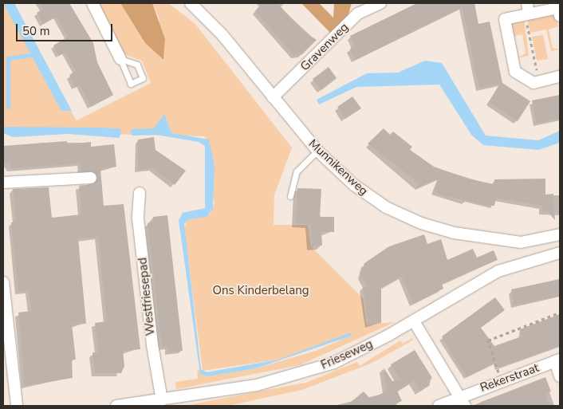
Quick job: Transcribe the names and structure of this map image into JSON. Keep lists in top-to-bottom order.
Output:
{
  "streets": {
    "street": [
      "Gravenweg",
      "Munnikenweg",
      "Westfriesepad",
      "Frieseweg",
      "Rekerstraat"
    ]
  },
  "crossings": [
    ["Gravenweg", "Munnikenweg"],
    ["Westfriesepad", "Frieseweg"]
  ],
  "parks": ["Ons Kinderbelang"],
  "scale_bar": "50 m"
}
